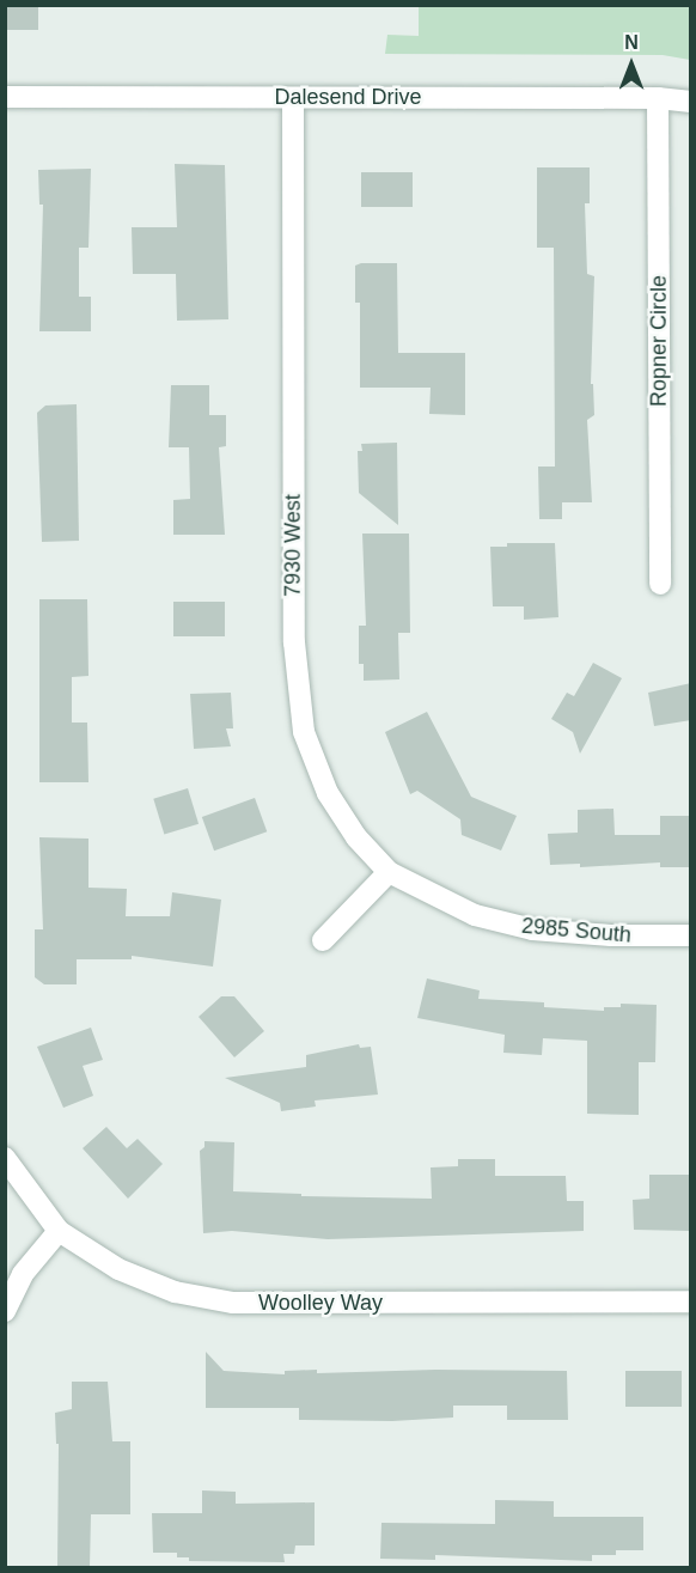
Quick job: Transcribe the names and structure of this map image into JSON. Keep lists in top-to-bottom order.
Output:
{
  "streets": {
    "street": [
      "Dalesend Drive",
      "Ropner Circle",
      "7930 West",
      "2985 South",
      "Woolley Way"
    ]
  },
  "crossings": [
    ["Dalesend Drive", "Ropner Circle"],
    ["Dalesend Drive", "7930 West"],
    ["7930 West", "2985 South"]
  ],
  "north": "top"
}
